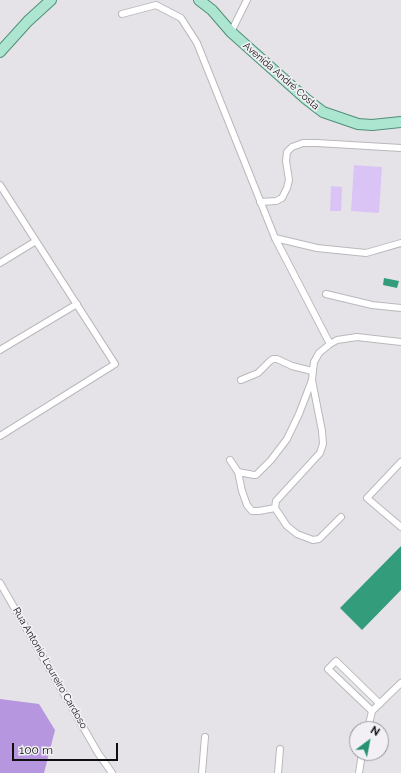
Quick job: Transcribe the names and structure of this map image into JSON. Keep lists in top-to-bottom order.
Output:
{
  "streets": {
    "main road": ["Avenida André Costa"],
    "street": ["Rua Antonio Loureiro Cardoso"]
  },
  "scale_bar": "100 m",
  "north": "top right"
}
